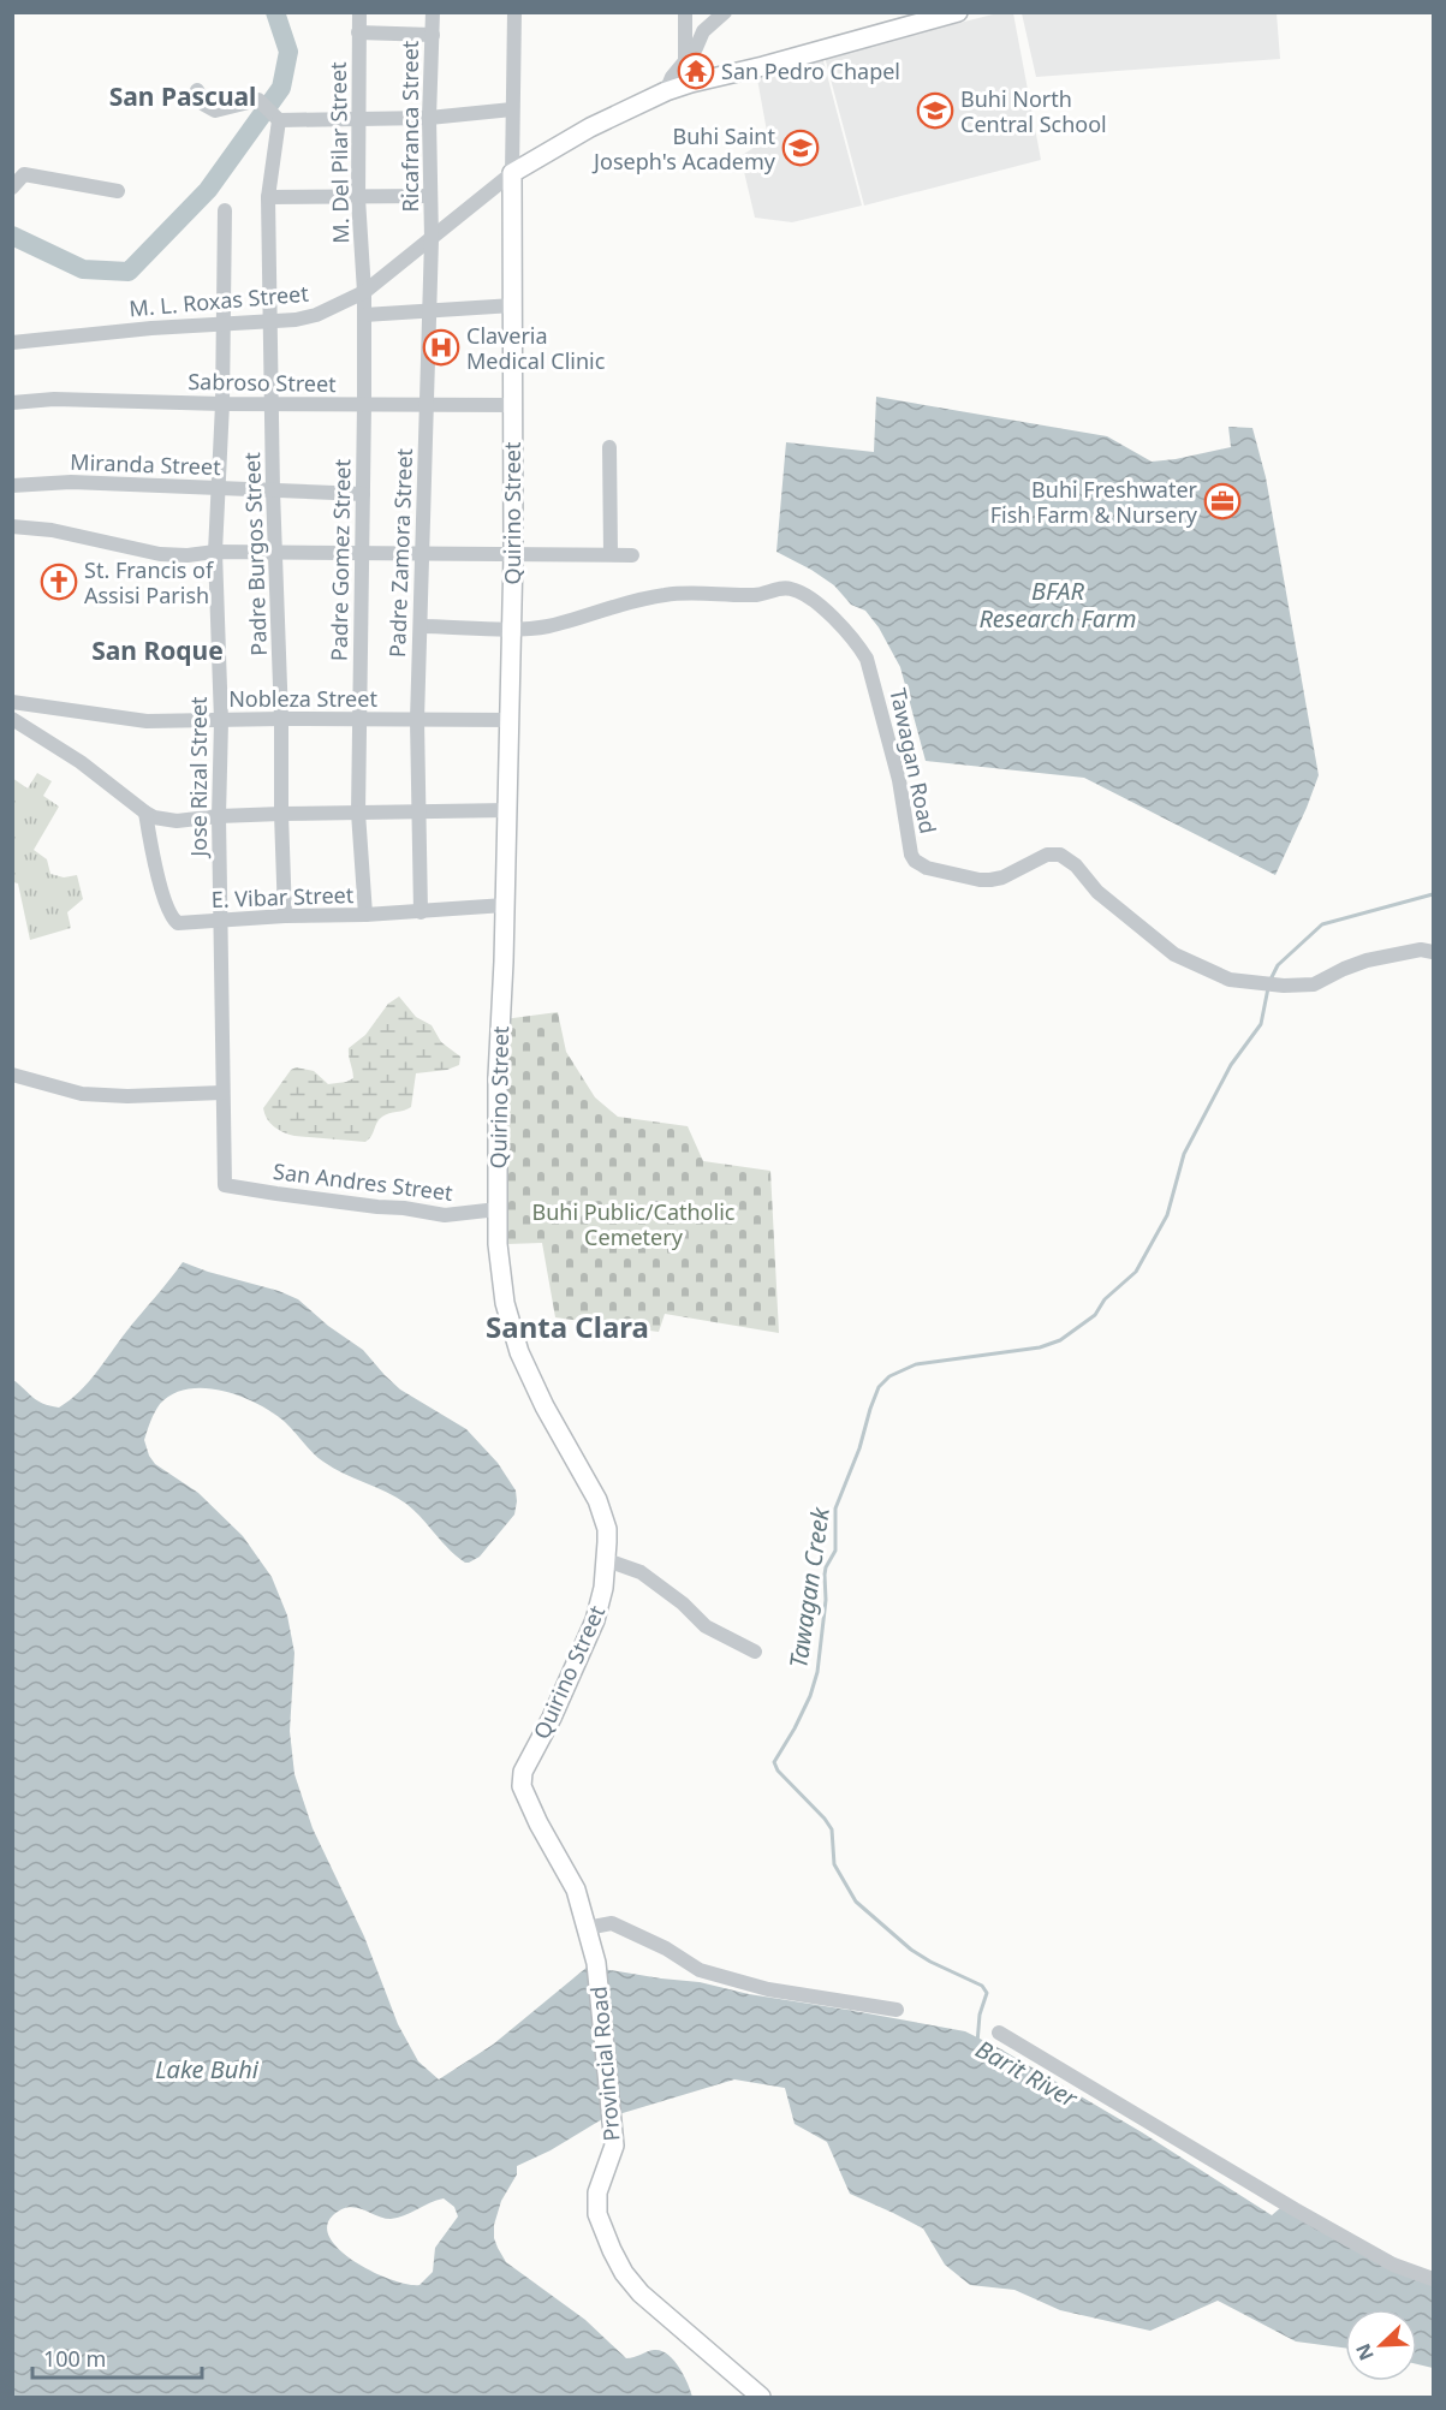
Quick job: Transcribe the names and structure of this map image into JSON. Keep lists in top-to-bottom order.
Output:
{
  "streets": {
    "main road": ["Quirino Street", "Provincial Road"],
    "street": [
      "Ricafranca Street",
      "M. Del Pilar Street",
      "M. L. Roxas Street",
      "Sabroso Street",
      "Miranda Street",
      "Padre Zamora Street",
      "Padre Burgos Street",
      "Padre Gomez Street",
      "Nobleza Street",
      "Tawagan Road",
      "Jose Rizal Street",
      "E. Vibar Street",
      "San Andres Street"
    ]
  },
  "crossings": [
    ["Ricafranca Street", "M. L. Roxas Street"],
    ["Ricafranca Street", "Padre Zamora Street"],
    ["M. Del Pilar Street", "M. L. Roxas Street"],
    ["M. Del Pilar Street", "Padre Gomez Street"],
    ["M. L. Roxas Street", "Quirino Street"],
    ["M. L. Roxas Street", "Padre Zamora Street"],
    ["M. L. Roxas Street", "Padre Burgos Street"],
    ["M. L. Roxas Street", "Padre Gomez Street"],
    ["M. L. Roxas Street", "Jose Rizal Street"],
    ["Sabroso Street", "Quirino Street"],
    ["Sabroso Street", "Padre Zamora Street"],
    ["Sabroso Street", "Padre Burgos Street"],
    ["Sabroso Street", "Padre Gomez Street"],
    ["Sabroso Street", "Jose Rizal Street"],
    ["Miranda Street", "Padre Burgos Street"],
    ["Miranda Street", "Padre Gomez Street"],
    ["Miranda Street", "Jose Rizal Street"],
    ["Quirino Street", "Nobleza Street"],
    ["Quirino Street", "Tawagan Road"],
    ["Quirino Street", "E. Vibar Street"],
    ["Quirino Street", "San Andres Street"],
    ["Quirino Street", "Provincial Road"],
    ["Padre Zamora Street", "Nobleza Street"],
    ["Padre Zamora Street", "Tawagan Road"],
    ["Padre Zamora Street", "E. Vibar Street"],
    ["Padre Burgos Street", "Nobleza Street"],
    ["Padre Burgos Street", "E. Vibar Street"],
    ["Padre Gomez Street", "Nobleza Street"],
    ["Padre Gomez Street", "E. Vibar Street"],
    ["Nobleza Street", "Jose Rizal Street"],
    ["Jose Rizal Street", "E. Vibar Street"],
    ["Jose Rizal Street", "San Andres Street"]
  ],
  "districts": ["San Pascual", "San Roque", "Santa Clara"],
  "water": [
    "BFAR Research Farm",
    "Tawagan Creek",
    "Lake Buhi",
    "Barit River"
  ],
  "parks": ["Buhi Public/Catholic Cemetery"],
  "places": {
    "temple": ["San Pedro Chapel"],
    "school or university": ["Buhi North Central School", "Buhi Saint Joseph's Academy"],
    "hospital": ["Claveria Medical Clinic"],
    "office": ["Buhi Freshwater Fish Farm & Nursery"],
    "church": ["St. Francis of Assisi Parish"]
  },
  "scale_bar": "100 m",
  "north": "bottom left"
}
